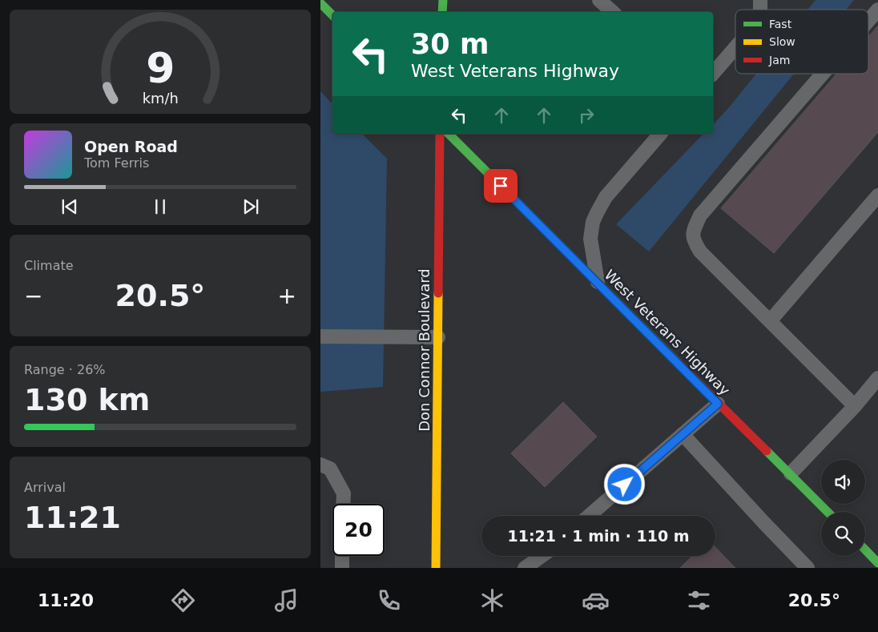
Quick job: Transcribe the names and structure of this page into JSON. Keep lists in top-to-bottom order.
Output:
{
  "streets": {
    "main road": ["West Veterans Highway", "Don Connor Boulevard"]
  },
  "legend": ["Fast", "Slow", "Jam"],
  "page": {
    "turn": ["30 m", "West Veterans Highway"],
    "song": ["Open Road", "Tom Ferris"],
    "tile": [
      "Climate",
      ["Range · 26%", "130 km"],
      ["Arrival", "11:21"]
    ],
    "heat": ["−", "20.5°", "+"],
    "limit": "20",
    "trip": "11:21 · 1 min · 110 m",
    "tabs": ["11:20", "20.5°"],
    "gauge": ["9", "km/h"]
  }
}
